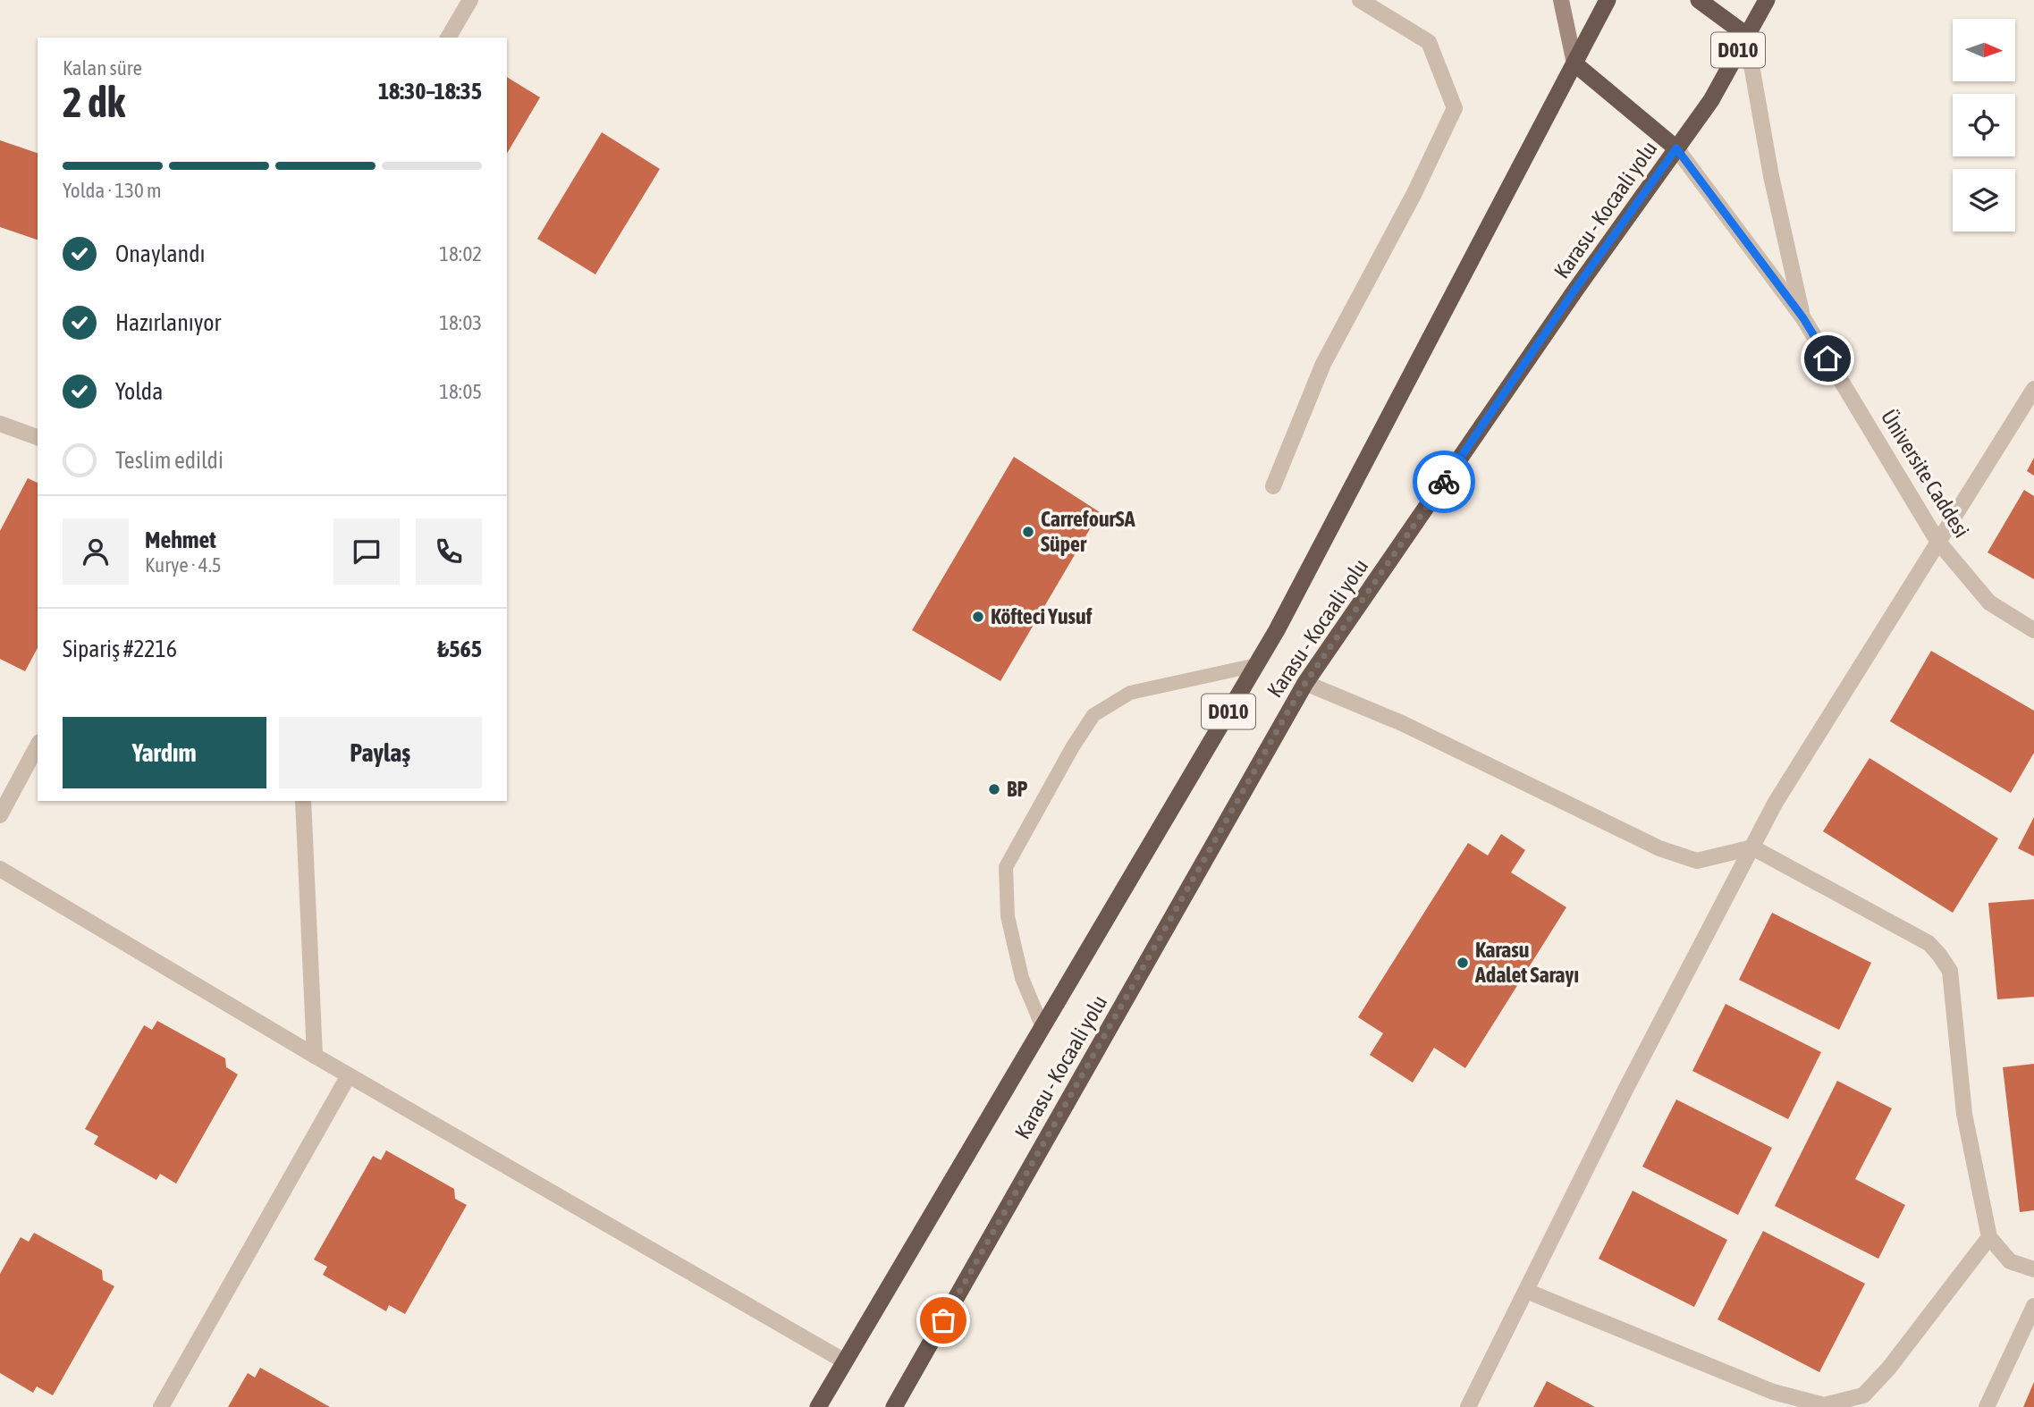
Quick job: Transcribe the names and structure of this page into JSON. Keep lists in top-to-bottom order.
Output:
{
  "streets": {
    "highway": ["D010", "Karasu - Kocaali yolu"],
    "street": ["Üniversite Caddesi"]
  },
  "places": [
    "CarrefourSA Süper",
    "Köfteci Yusuf",
    "BP",
    "Karasu Adalet Sarayı"
  ],
  "north": "right",
  "page": {
    "heading": ["2 dk", "Kalan süre", "18:30–18:35"],
    "panel": [
      "Mehmet",
      "Kurye · 4.5",
      "Sipariş #2216",
      "₺565"
    ],
    "bar": "Yolda · 130 m",
    "list": [
      ["Onaylandı", "18:02"],
      ["Hazırlanıyor", "18:03"],
      ["Yolda", "18:05"],
      "Teslim edildi"
    ],
    "buttons": ["Yardım", "Paylaş"]
  }
}
